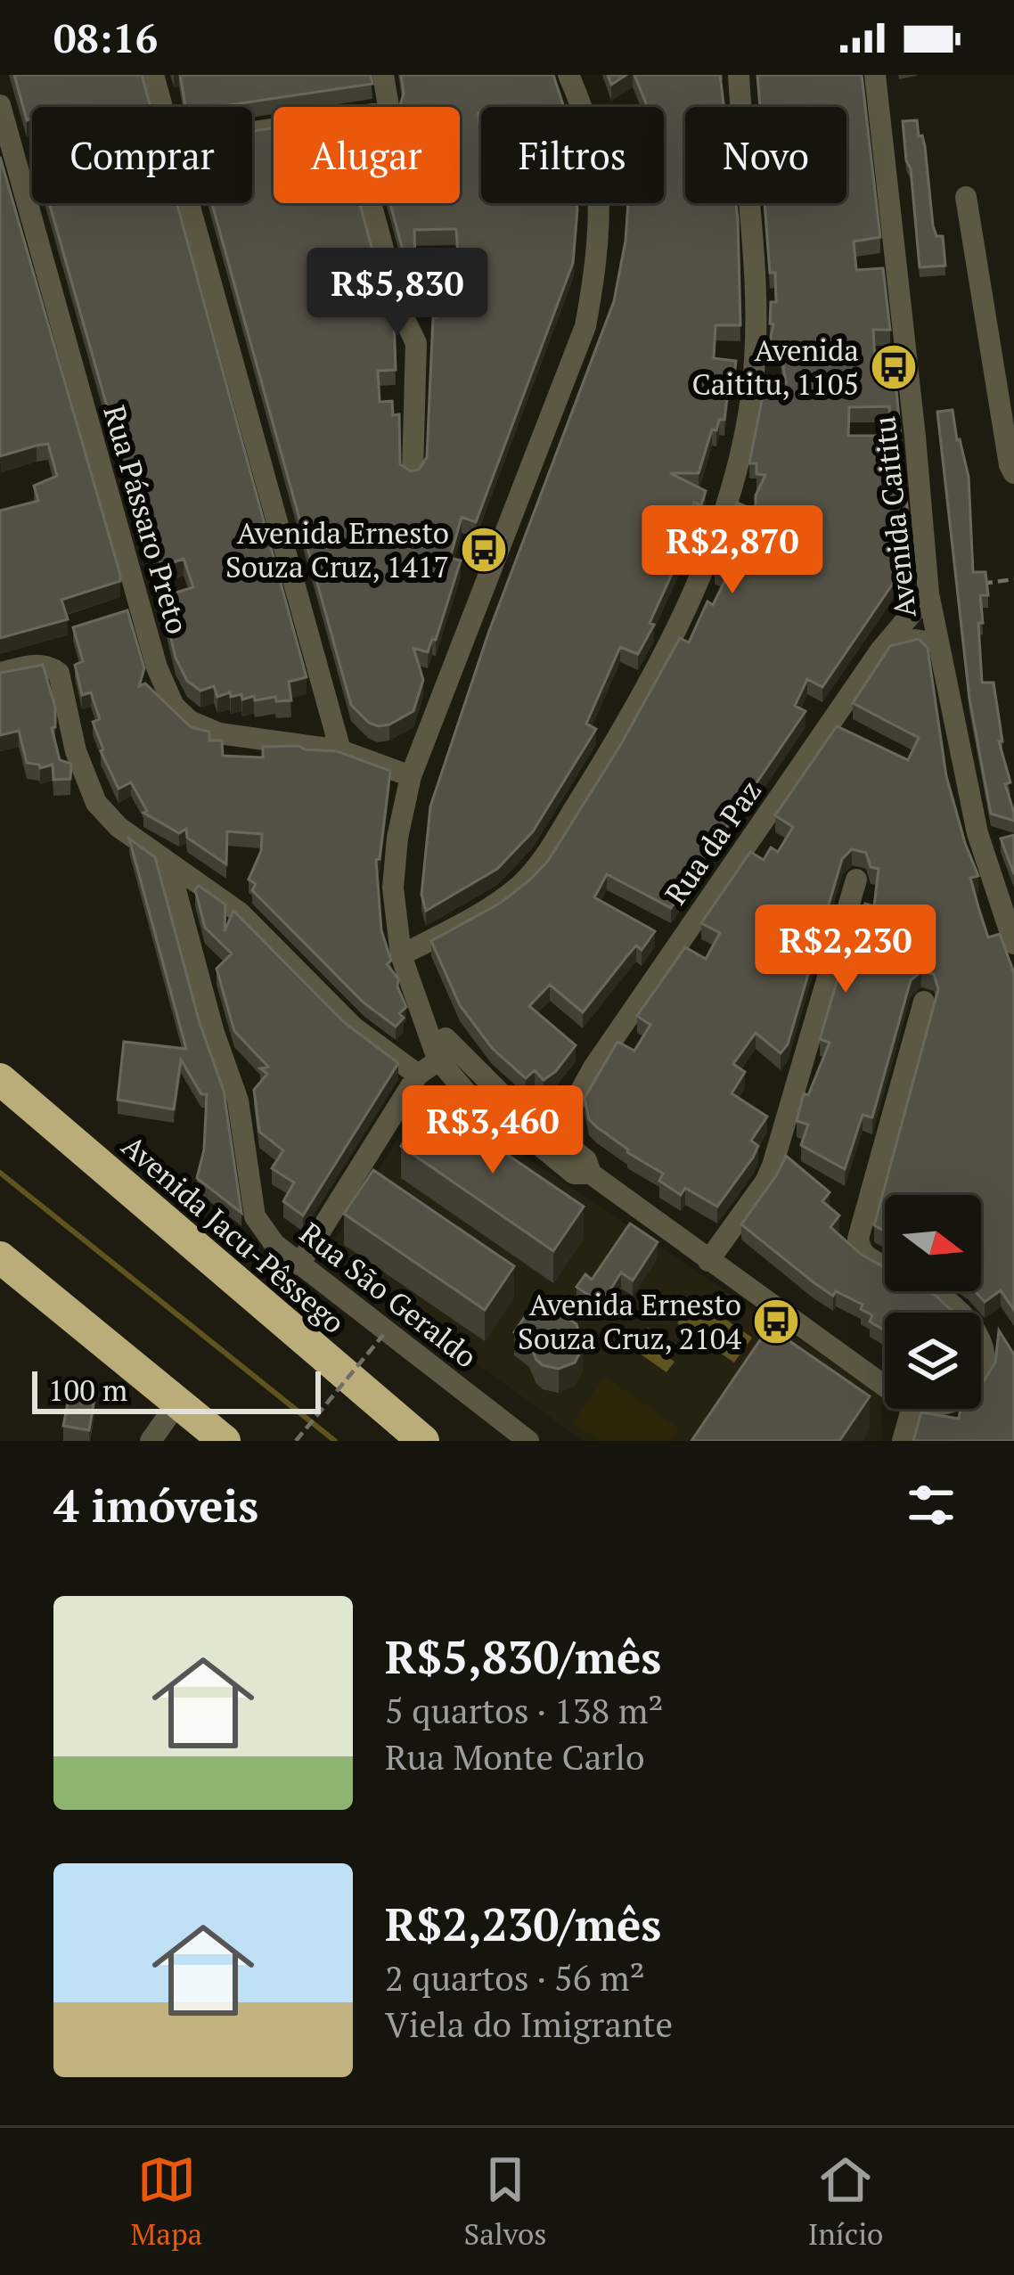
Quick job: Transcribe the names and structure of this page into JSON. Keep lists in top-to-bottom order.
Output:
{
  "streets": {
    "highway": ["Avenida Jacu-Pêssego"],
    "street": [
      "Avenida Caititu",
      "Rua Pássaro Preto",
      "Rua da Paz",
      "Rua São Geraldo"
    ]
  },
  "crossings": [
    ["Avenida Caititu", "Rua da Paz"]
  ],
  "places": {
    "bus stop": ["Avenida Caititu, 1105", "Avenida Ernesto Souza Cruz, 1417", "Avenida Ernesto Souza Cruz, 2104"]
  },
  "scale_bar": "100 m",
  "north": "right",
  "page": {
    "status": "08:16",
    "chip": [
      "Comprar",
      "Alugar",
      "Filtros",
      "Novo"
    ],
    "price": [
      "R$5,830",
      "R$2,870",
      "R$2,230",
      "R$3,460"
    ],
    "scale": "100 m",
    "heading": "4 imóveis",
    "list": [
      {
        "name": "R$5,830/mês",
        "note": "5 quartos · 138 m² · Rua Monte Carlo"
      },
      {
        "name": "R$2,230/mês",
        "note": "2 quartos · 56 m² · Viela do Imigrante"
      }
    ],
    "tabs": ["Mapa", "Salvos", "Início"]
  }
}
